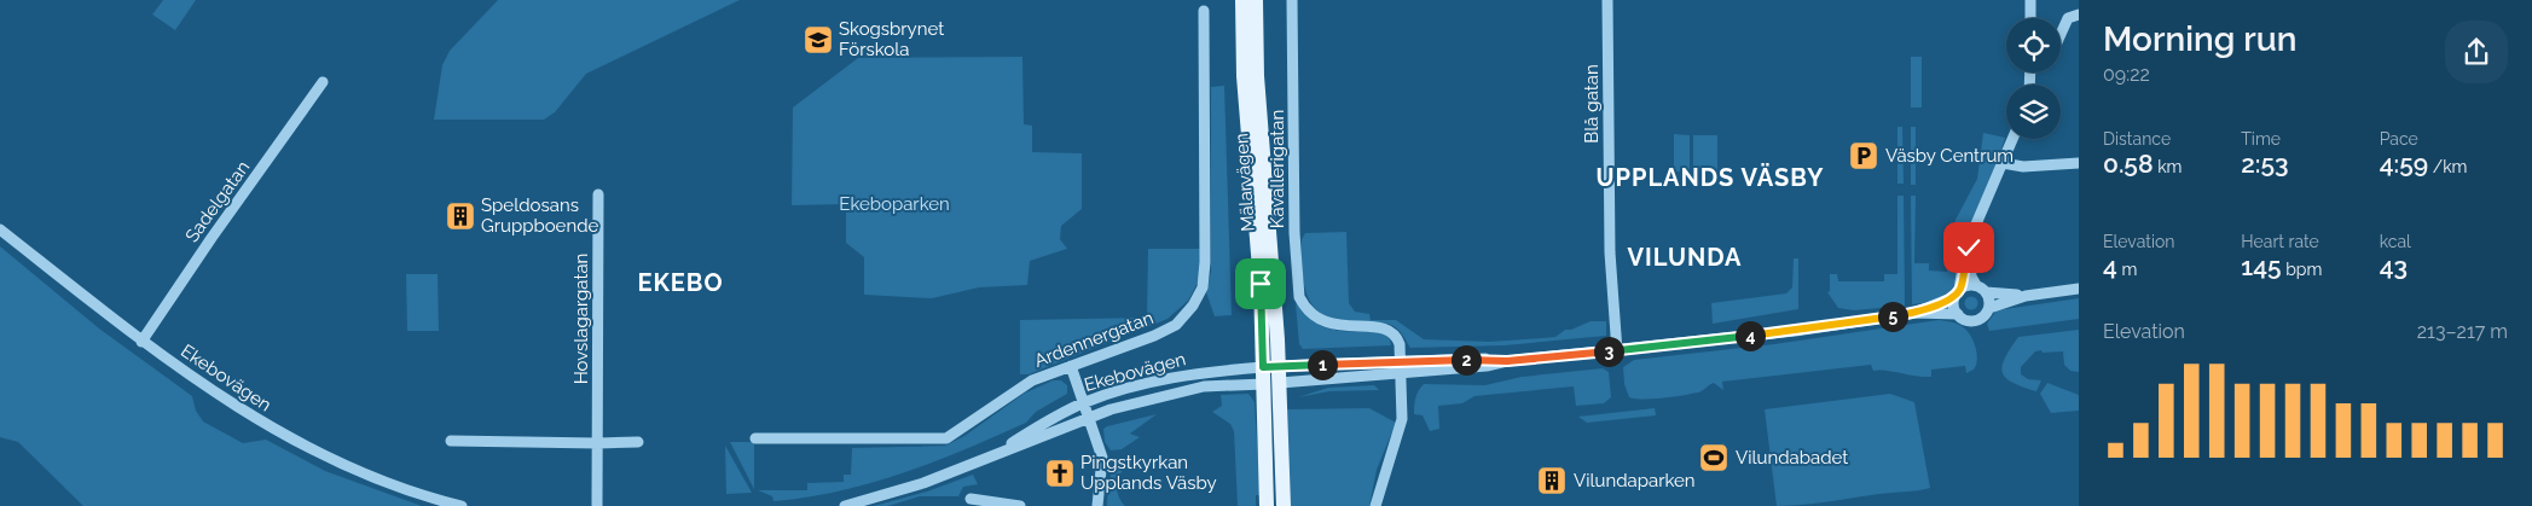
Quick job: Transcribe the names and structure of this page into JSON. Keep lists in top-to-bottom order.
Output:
{
  "streets": {
    "main road": ["Mälarvägen"],
    "street": [
      "Blå gatan",
      "Kavallerigatan",
      "Sadelgatan",
      "Hovslagargatan",
      "Ardennergatan",
      "Ekebovägen"
    ]
  },
  "crossings": [
    ["Mälarvägen", "Ekebovägen"],
    ["Sadelgatan", "Ekebovägen"]
  ],
  "districts": ["UPPLANDS VÄSBY", "VILUNDA", "EKEBO"],
  "parks": ["Ekeboparken"],
  "places": {
    "school or university": ["Skogsbrynet Förskola"],
    "parking": ["Väsby Centrum"],
    "building": ["Speldosans Gruppboende", "Vilundaparken"],
    "sports": ["Vilundabadet"],
    "church": ["Pingstkyrkan Upplands Väsby"]
  },
  "page": {
    "heading": ["Morning run", "09:22"],
    "stats": [
      ["Distance", "0.58 km"],
      ["Time", "2:53"],
      ["Pace", "4:59 /km"],
      ["Elevation", "4 m"],
      ["Heart rate", "145 bpm"],
      ["kcal", "43"]
    ],
    "pins": [
      "5",
      "4",
      "3",
      "2",
      "1"
    ],
    "chart": ["Elevation", "213–217 m"]
  }
}
